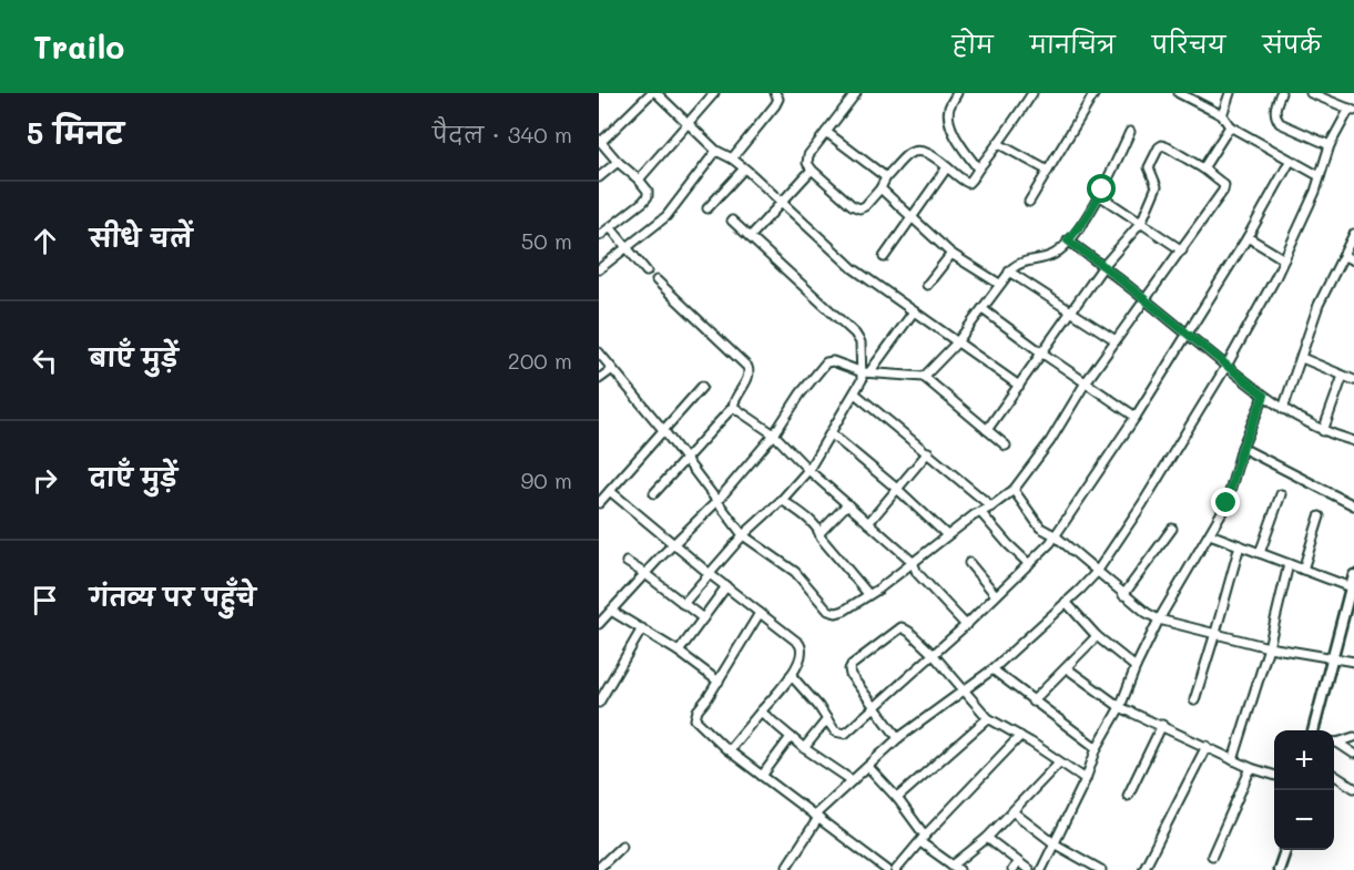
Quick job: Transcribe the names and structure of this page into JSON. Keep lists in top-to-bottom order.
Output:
{
  "page": {
    "header": "Trailo",
    "nav": [
      "होम",
      "मानचित्र",
      "परिचय",
      "संपर्क"
    ],
    "heading": ["5 मिनट", "पैदल · 340 m"],
    "list": [
      ["सीधे चलें", "50 m"],
      ["बाएँ मुड़ें", "200 m"],
      ["दाएँ मुड़ें", "90 m"],
      "गंतव्य पर पहुँचे"
    ],
    "map_buttons": ["+", "−"]
  }
}
